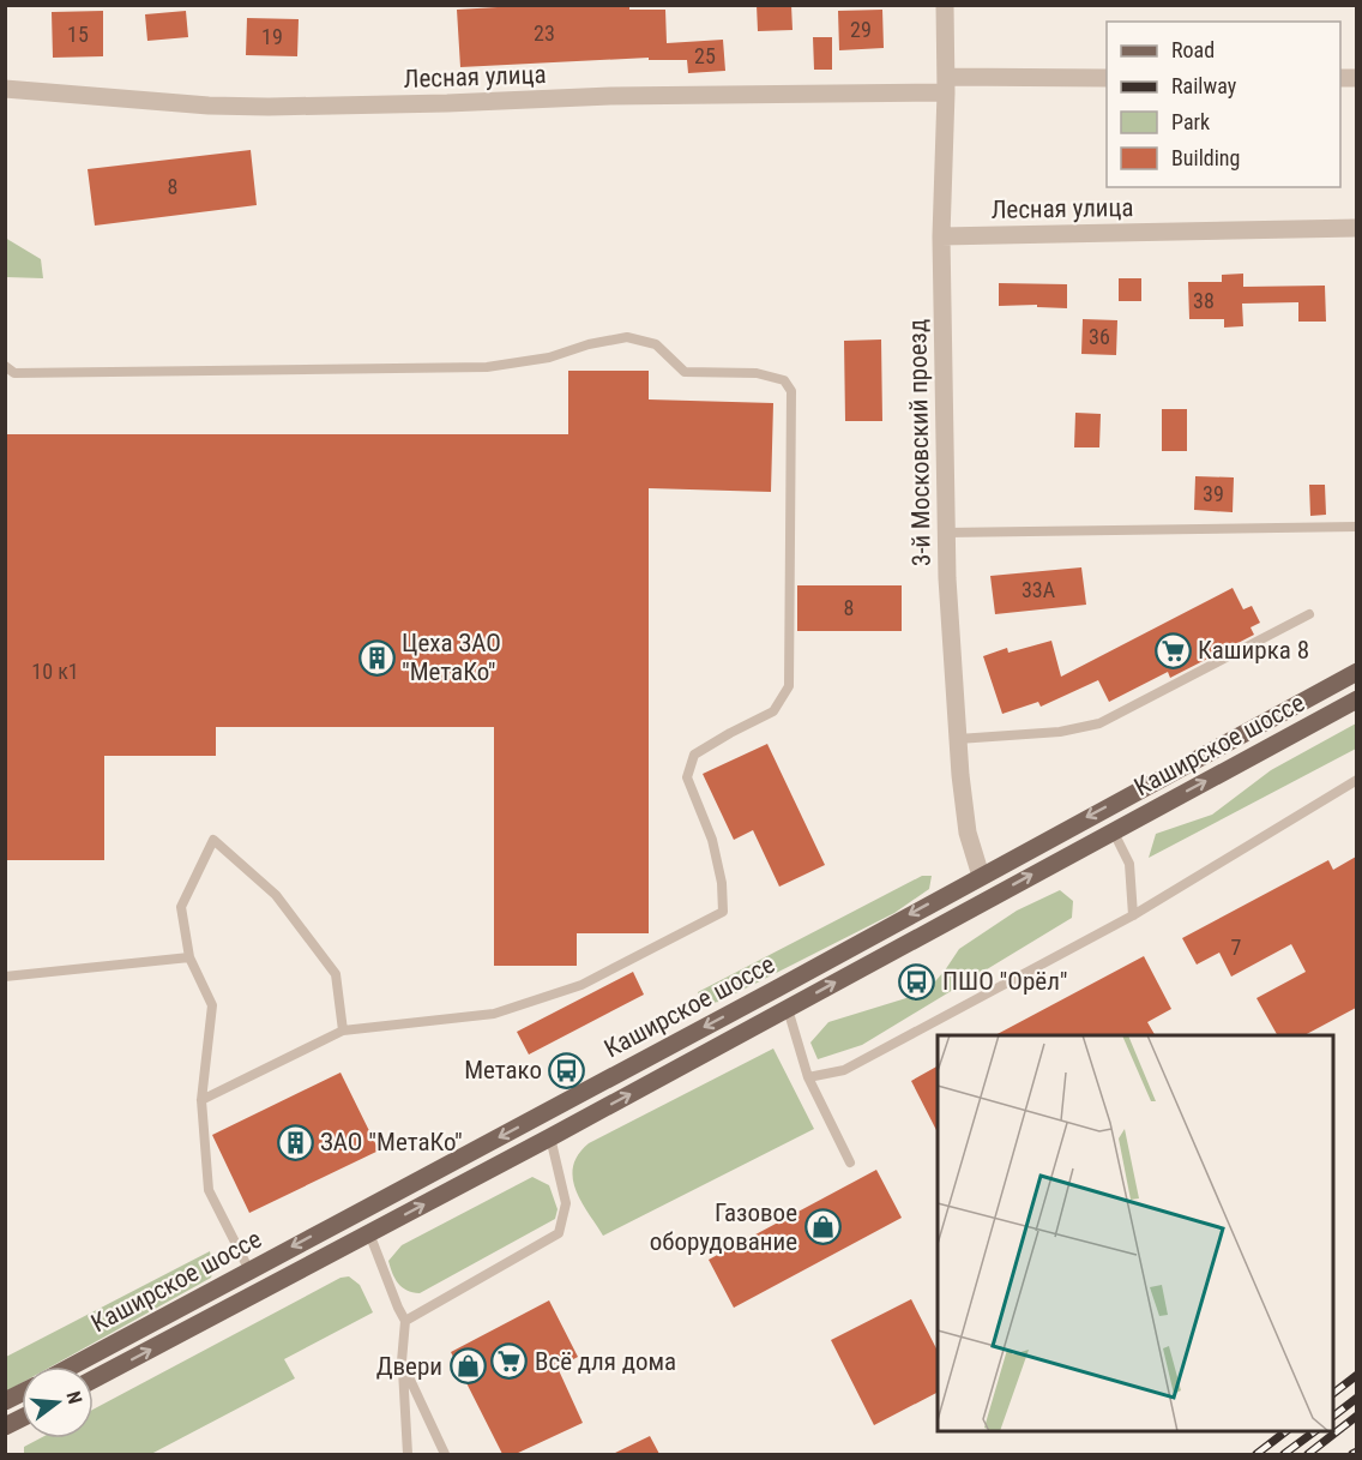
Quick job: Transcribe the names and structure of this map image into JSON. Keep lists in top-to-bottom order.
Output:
{
  "streets": {
    "main road": ["Каширское шоссе"],
    "street": ["Лесная улица", "3-й Московский проезд"]
  },
  "crossings": [
    ["Лесная улица", "3-й Московский проезд"],
    ["3-й Московский проезд", "Каширское шоссе"]
  ],
  "places": {
    "supermarket": ["Каширка 8", "Всё для дома"],
    "building": ["Цеха ЗАО \"МетаКо\"", "ЗАО \"МетаКо\""],
    "bus stop": ["ПШО \"Орёл\"", "Метако"],
    "shop": ["Газовое оборудование", "Двери"]
  },
  "house_numbers": [
    "29",
    "23",
    "15",
    "19",
    "25",
    "8",
    "38",
    "36",
    "39",
    "33А",
    "8",
    "10 к1",
    "7"
  ],
  "legend": [
    "Road",
    "Railway",
    "Park",
    "Building"
  ],
  "north": "right"
}
